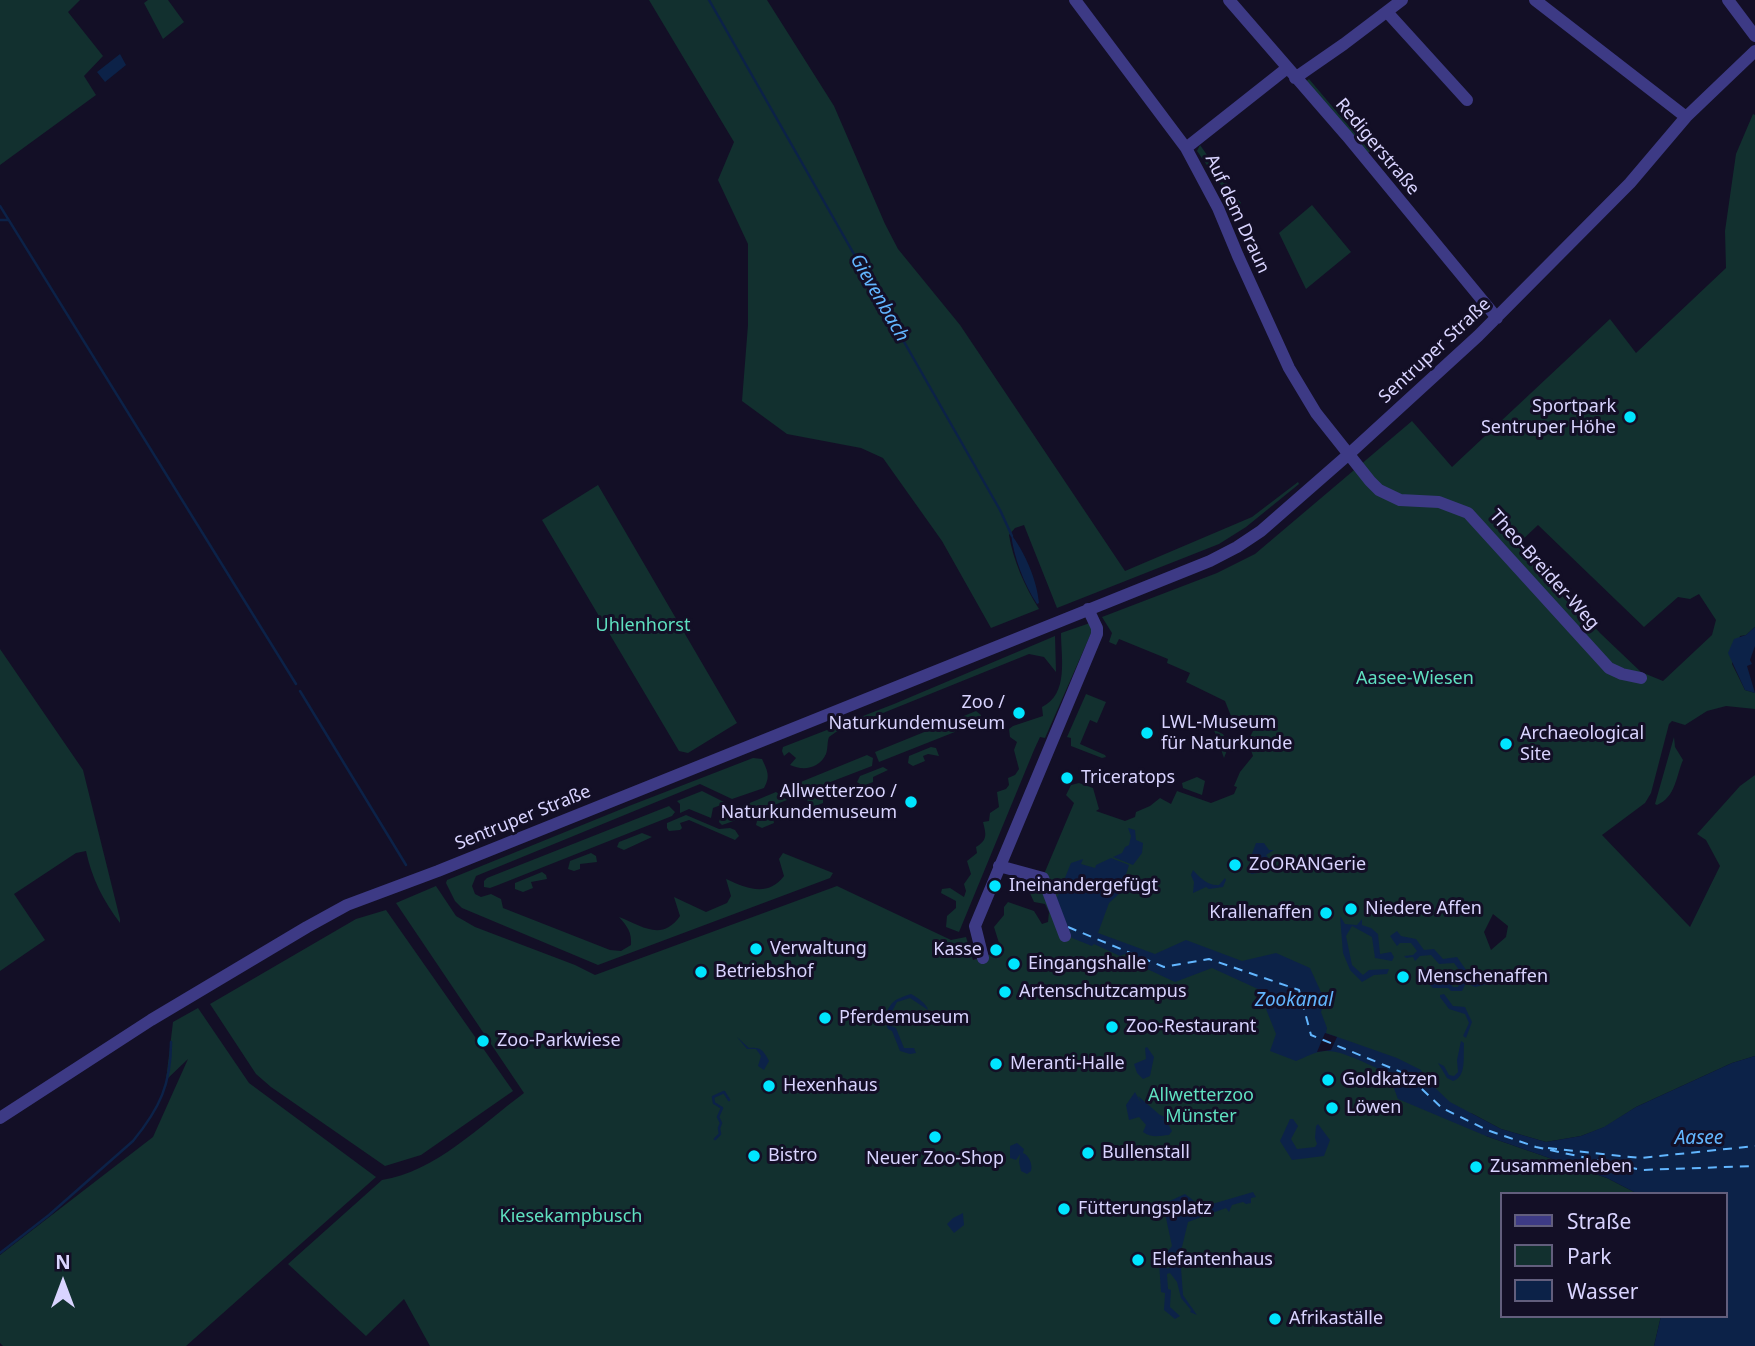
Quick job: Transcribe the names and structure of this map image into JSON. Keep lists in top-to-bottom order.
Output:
{
  "streets": {
    "street": [
      "Redigerstraße",
      "Auf dem Draun",
      "Sentruper Straße",
      "Theo-Breider-Weg"
    ]
  },
  "crossings": [
    ["Redigerstraße", "Sentruper Straße"],
    ["Auf dem Draun", "Sentruper Straße"],
    ["Auf dem Draun", "Theo-Breider-Weg"],
    ["Sentruper Straße", "Theo-Breider-Weg"]
  ],
  "water": ["Gievenbach", "Zookanal", "Aasee"],
  "parks": [
    "Uhlenhorst",
    "Aasee-Wiesen",
    "Allwetterzoo Münster",
    "Kiesekampbusch"
  ],
  "places": [
    "Sportpark Sentruper Höhe",
    "Zoo / Naturkundemuseum",
    "LWL-Museum für Naturkunde",
    "Archaeological Site",
    "Triceratops",
    "Allwetterzoo / Naturkundemuseum",
    "ZoORANGerie",
    "Ineinandergefügt",
    "Niedere Affen",
    "Krallenaffen",
    "Verwaltung",
    "Kasse",
    "Eingangshalle",
    "Betriebshof",
    "Menschenaffen",
    "Artenschutzcampus",
    "Pferdemuseum",
    "Zoo-Restaurant",
    "Zoo-Parkwiese",
    "Meranti-Halle",
    "Goldkatzen",
    "Hexenhaus",
    "Löwen",
    "Neuer Zoo-Shop",
    "Bullenstall",
    "Bistro",
    "Zusammenleben",
    "Fütterungsplatz",
    "Elefantenhaus",
    "Afrikaställe"
  ],
  "legend": ["Straße", "Park", "Wasser"],
  "north": "top"
}
